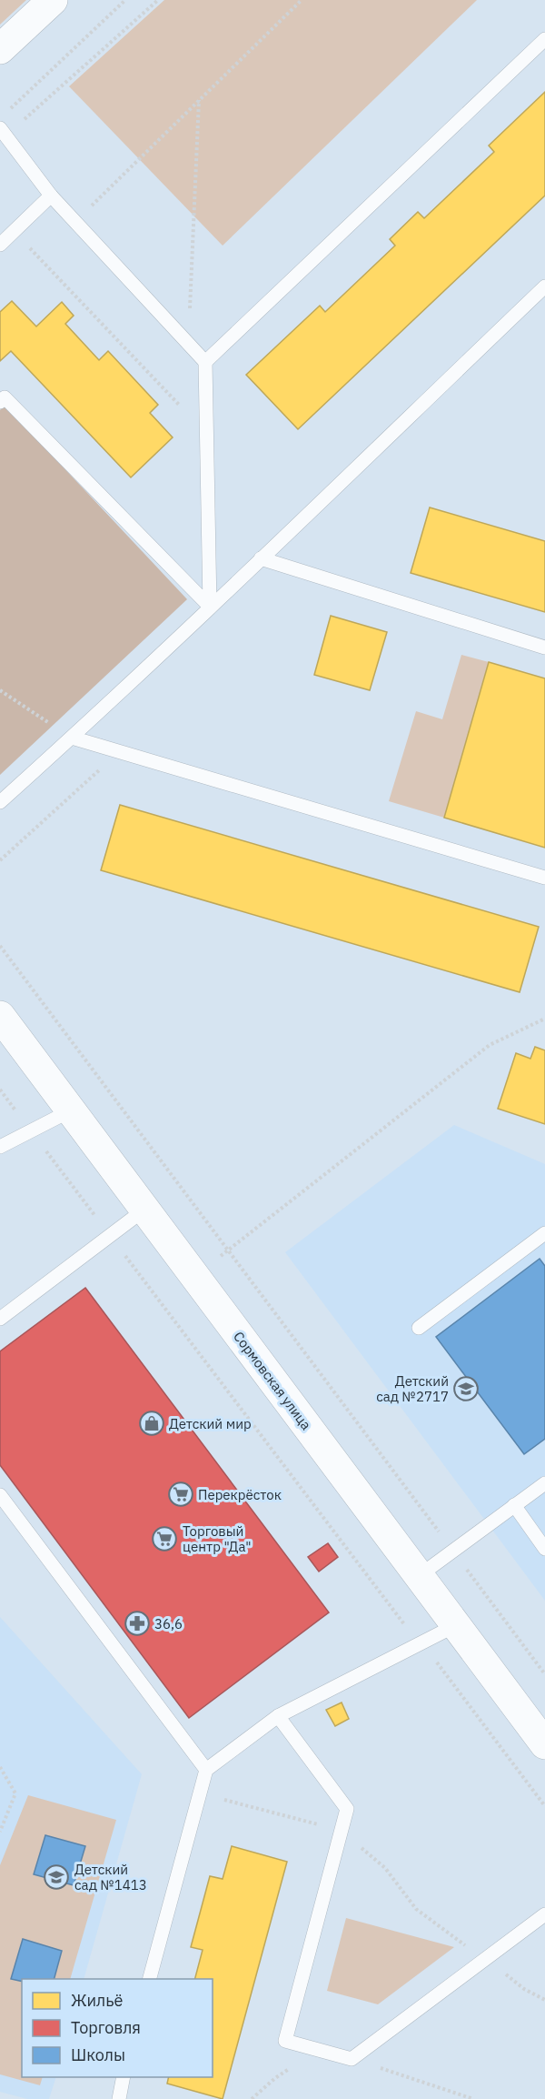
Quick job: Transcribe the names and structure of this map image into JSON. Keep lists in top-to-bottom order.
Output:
{
  "streets": {
    "street": ["Сормовская улица"]
  },
  "places": {
    "school or university": ["Детский сад №2717", "Детский сад №1413"],
    "shop": ["Детский мир"],
    "supermarket": ["Перекрёсток", "Торговый центр \"Да\""],
    "pharmacy": ["36,6"]
  },
  "legend": ["Жильё", "Торговля", "Школы"]
}
